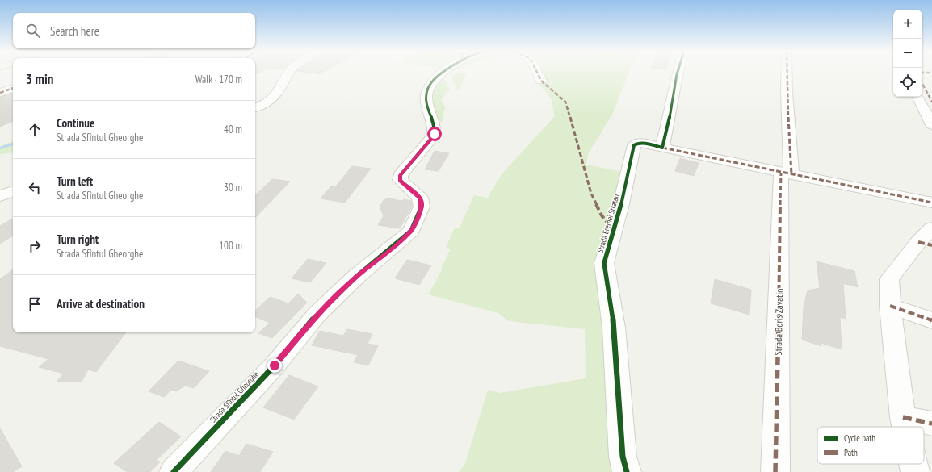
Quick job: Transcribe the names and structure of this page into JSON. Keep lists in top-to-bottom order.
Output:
{
  "streets": {
    "street": ["Strada Eremei Stratan", "Strada Boris Zavatin", "Strada Sfîntul Gheorghe"]
  },
  "legend": ["Cycle path", "Path"],
  "page": {
    "map_buttons": ["+", "−"],
    "search": "Search here",
    "heading": ["3 min", "Walk · 170 m"],
    "list": [
      ["Continue", "Strada Sfîntul Gheorghe", "40 m"],
      ["Turn left", "Strada Sfîntul Gheorghe", "30 m"],
      ["Turn right", "Strada Sfîntul Gheorghe", "100 m"],
      "Arrive at destination"
    ]
  }
}
